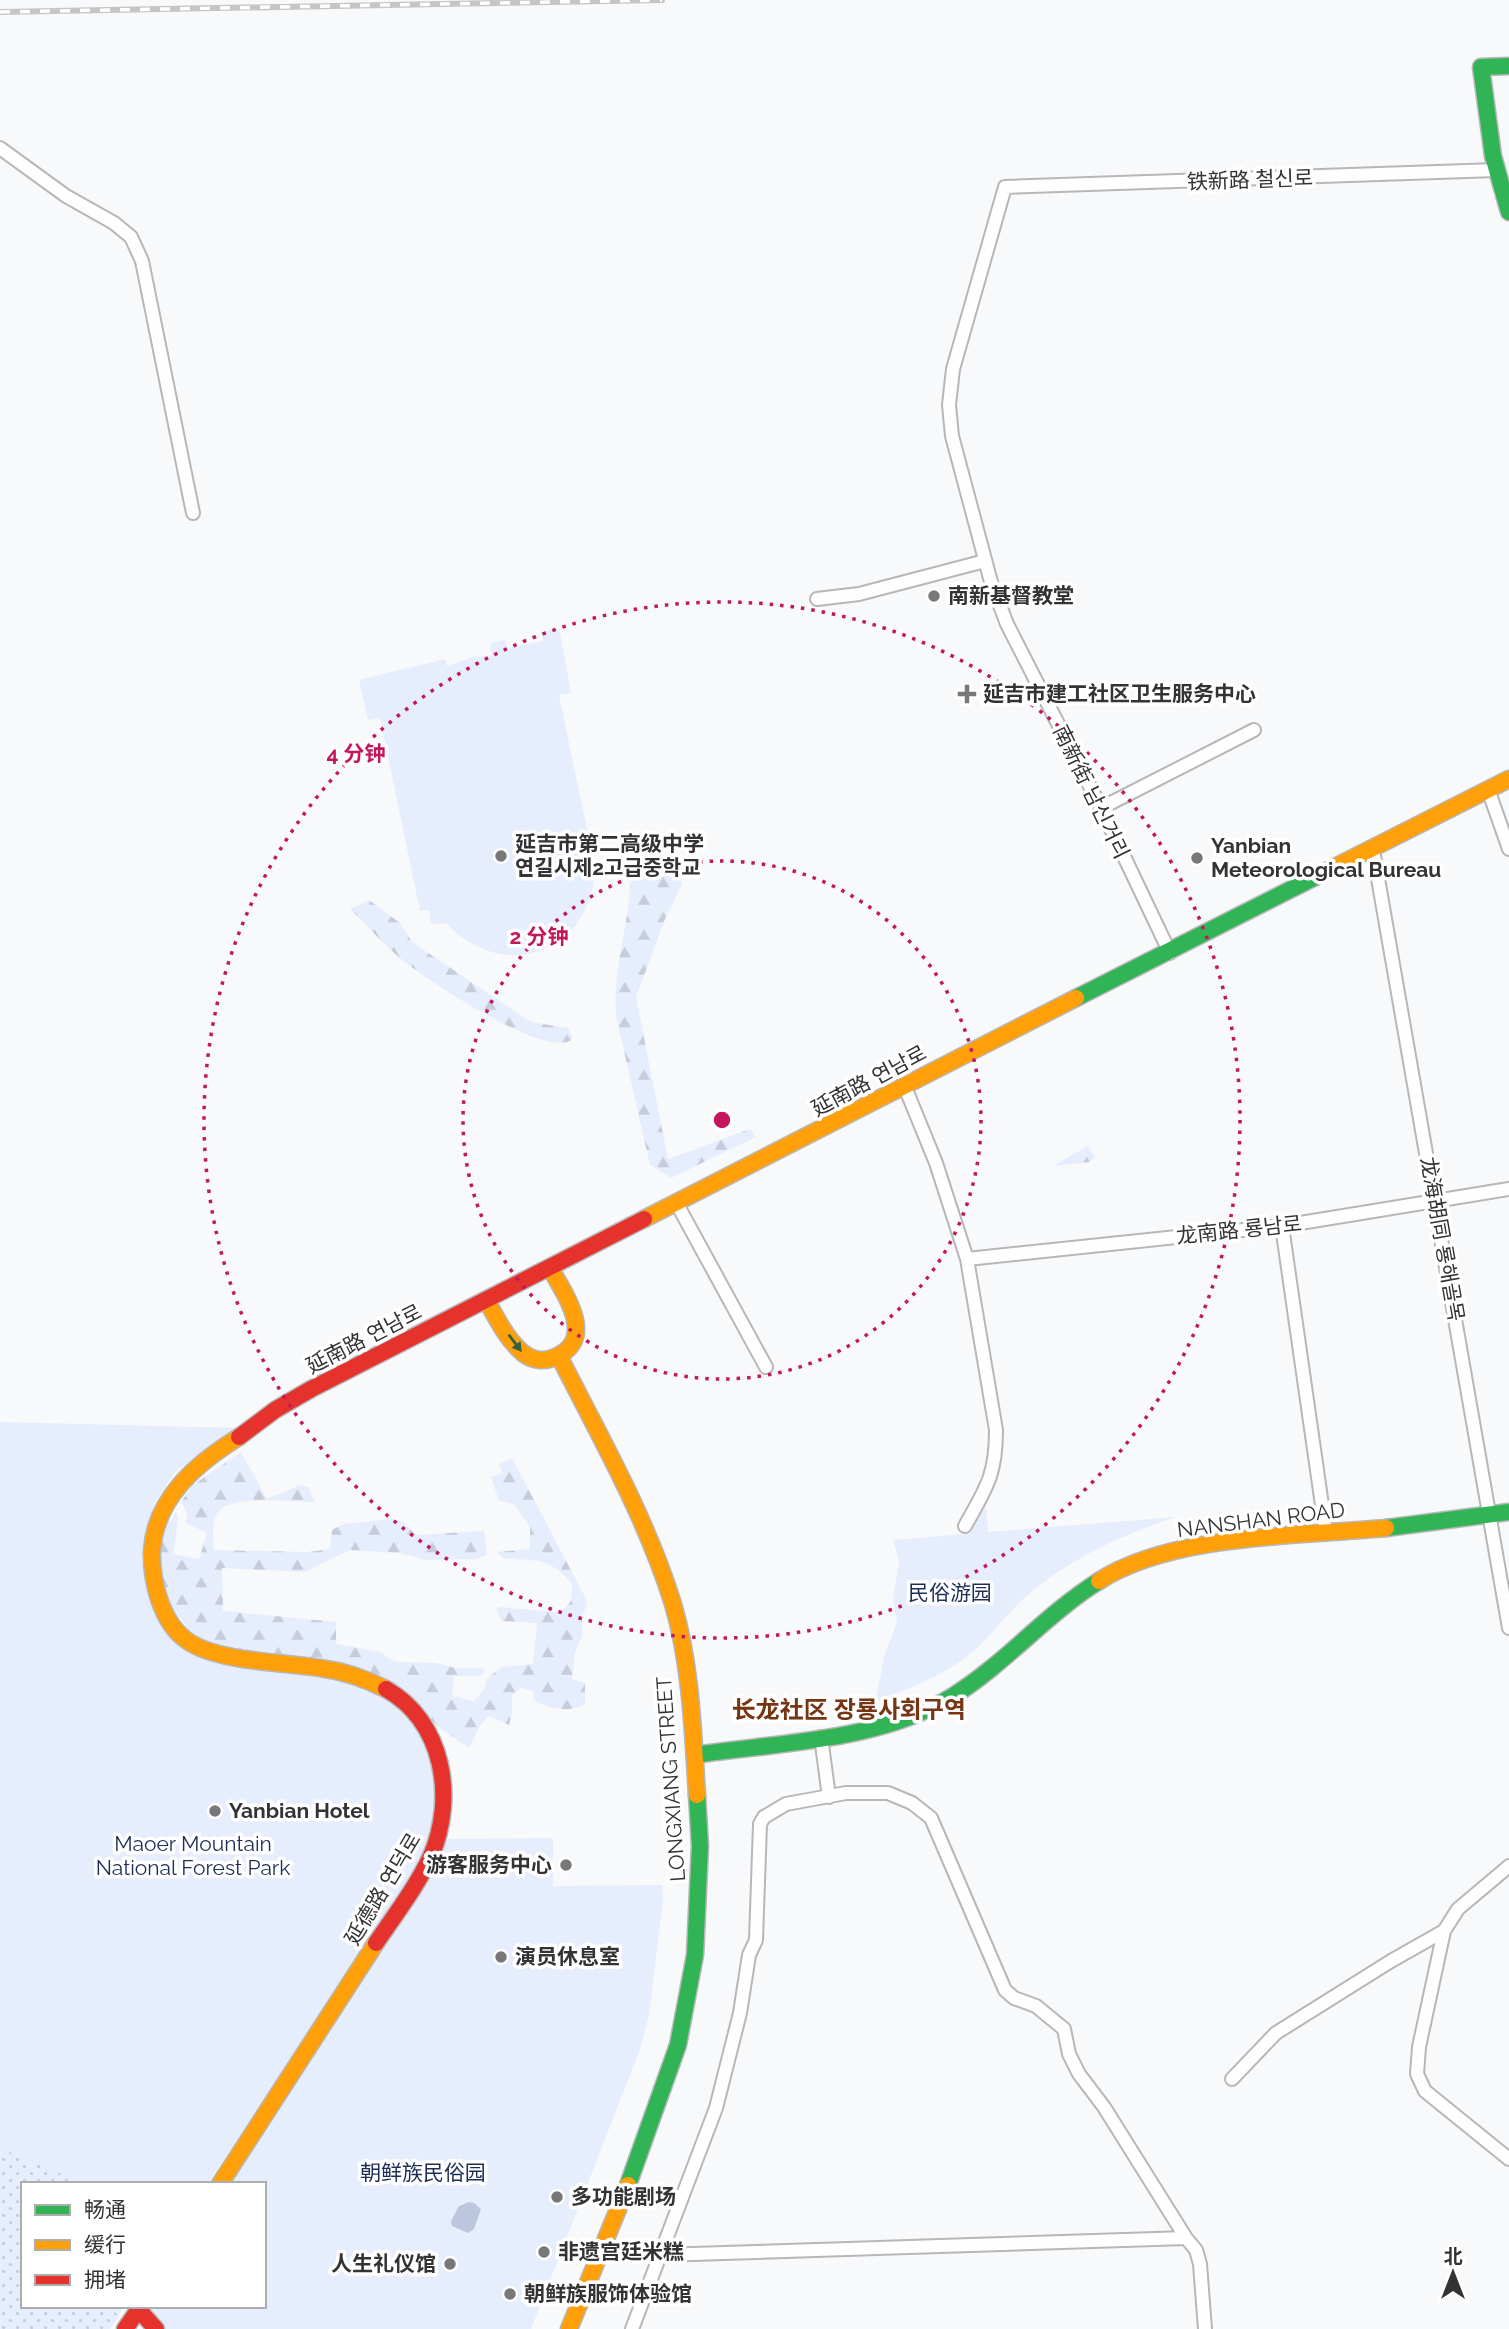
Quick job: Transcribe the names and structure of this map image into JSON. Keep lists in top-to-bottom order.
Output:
{
  "streets": {
    "main road": [
      "延南路 연남로",
      "NANSHAN ROAD",
      "LONGXIANG STREET",
      "延德路 연덕로"
    ],
    "street": [
      "铁新路 철신로",
      "南新街 남신거리",
      "龙南路 룡남로",
      "龙海胡同 룡해골목"
    ]
  },
  "crossings": [
    ["铁新路 철신로", "南新街 남신거리"],
    ["南新街 남신거리", "延南路 연남로"],
    ["延南路 연남로", "龙海胡同 룡해골목"],
    ["延南路 연남로", "延德路 연덕로"],
    ["龙南路 룡남로", "龙海胡同 룡해골목"],
    ["龙海胡同 룡해골목", "NANSHAN ROAD"],
    ["NANSHAN ROAD", "LONGXIANG STREET"]
  ],
  "districts": ["长龙社区 장룡사회구역"],
  "parks": ["民俗游园", "Maoer Mountain National Forest Park", "朝鲜族民俗园"],
  "places": {
    "other": [
      "南新基督教堂",
      "延吉市第二高级中学 연길시제2고급중학교",
      "Yanbian Meteorological Bureau",
      "Yanbian Hotel",
      "游客服务中心",
      "演员休息室",
      "多功能剧场",
      "非遗宫廷米糕",
      "人生礼仪馆",
      "朝鲜族服饰体验馆"
    ],
    "health": ["延吉市建工社区卫生服务中心"]
  },
  "legend": ["畅通", "缓行", "拥堵"],
  "north": "top",
  "rings": ["4 分钟", "2 分钟"]
}
